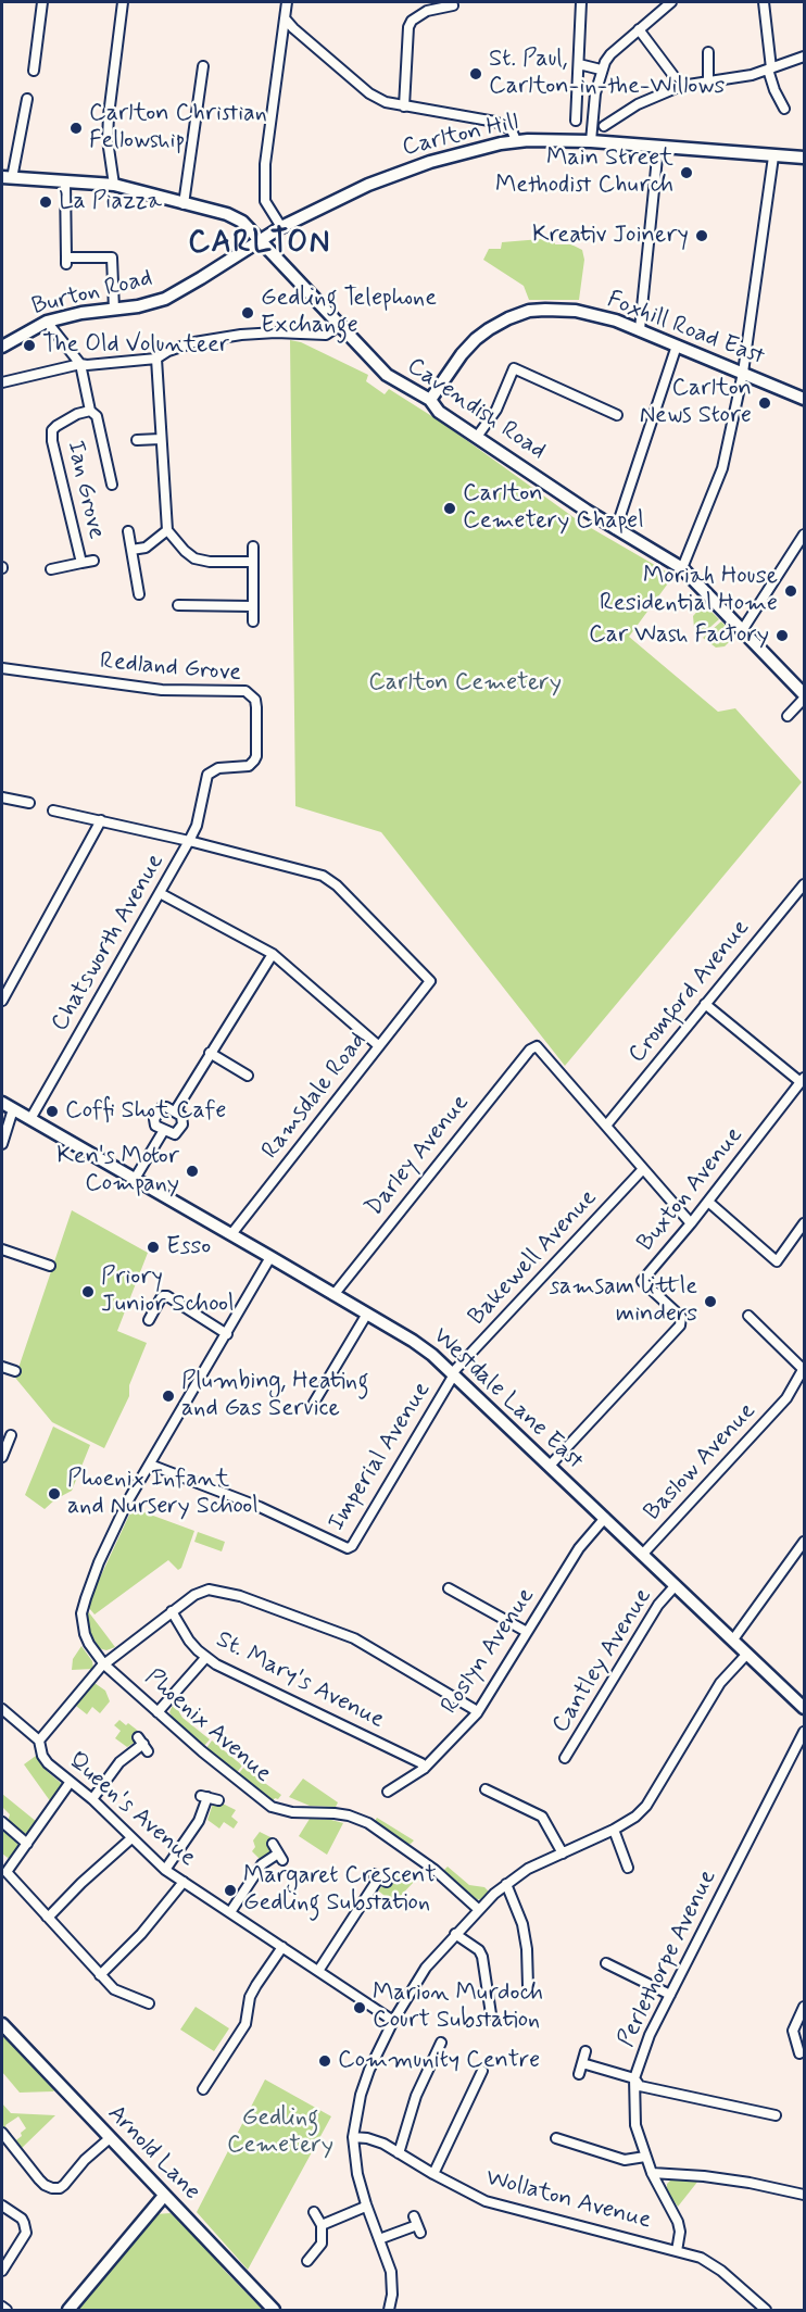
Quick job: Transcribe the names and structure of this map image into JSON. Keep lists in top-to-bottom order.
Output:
{
  "streets": {
    "street": [
      "Carlton Hill",
      "Burton Road",
      "Foxhill Road East",
      "Cavendish Road",
      "Ian Grove",
      "Redland Grove",
      "Chatsworth Avenue",
      "Cromford Avenue",
      "Ramsdale Road",
      "Darley Avenue",
      "Buxton Avenue",
      "Bakewell Avenue",
      "Westdale Lane East",
      "Imperial Avenue",
      "Baslow Avenue",
      "Roslyn Avenue",
      "Cantley Avenue",
      "St. Mary's Avenue",
      "Phoenix Avenue",
      "Queen's Avenue",
      "Perlethorpe Avenue",
      "Arnold Lane",
      "Wollaton Avenue"
    ]
  },
  "crossings": [
    ["Carlton Hill", "Burton Road"],
    ["Carlton Hill", "Cavendish Road"],
    ["Burton Road", "Cavendish Road"],
    ["Foxhill Road East", "Cavendish Road"],
    ["Redland Grove", "Chatsworth Avenue"],
    ["Chatsworth Avenue", "Ramsdale Road"],
    ["Chatsworth Avenue", "Westdale Lane East"],
    ["Cromford Avenue", "Darley Avenue"],
    ["Ramsdale Road", "Westdale Lane East"],
    ["Darley Avenue", "Westdale Lane East"],
    ["Buxton Avenue", "Westdale Lane East"],
    ["Bakewell Avenue", "Westdale Lane East"],
    ["Bakewell Avenue", "Imperial Avenue"],
    ["Westdale Lane East", "Imperial Avenue"],
    ["Westdale Lane East", "Baslow Avenue"],
    ["Westdale Lane East", "Roslyn Avenue"],
    ["Westdale Lane East", "Cantley Avenue"],
    ["Westdale Lane East", "Phoenix Avenue"],
    ["Imperial Avenue", "Phoenix Avenue"],
    ["Roslyn Avenue", "St. Mary's Avenue"],
    ["Roslyn Avenue", "Queen's Avenue"],
    ["St. Mary's Avenue", "Queen's Avenue"],
    ["Phoenix Avenue", "Queen's Avenue"],
    ["Perlethorpe Avenue", "Wollaton Avenue"]
  ],
  "districts": ["CARLTON"],
  "parks": ["Carlton Cemetery", "Gedling Cemetery"],
  "places": [
    "St. Paul, Carlton-in-the-Willows",
    "Carlton Christian Fellowship",
    "Main Street Methodist Church",
    "La Piazza",
    "Kreativ Joinery",
    "Gedling Telephone Exchange",
    "The Old Volunteer",
    "Carlton News Store",
    "Carlton Cemetery Chapel",
    "Moriah House Residential Home",
    "Car Wash Factory",
    "Coffi Shot Cafe",
    "Ken's Motor Company",
    "Esso",
    "Priory Junior School",
    "samsam little minders",
    "Plumbing, Heating and Gas Service",
    "Phoenix Infant and Nursery School",
    "Margaret Crescent Gedling Substation",
    "Marion Murdoch Court Substation",
    "Community Centre"
  ]
}
